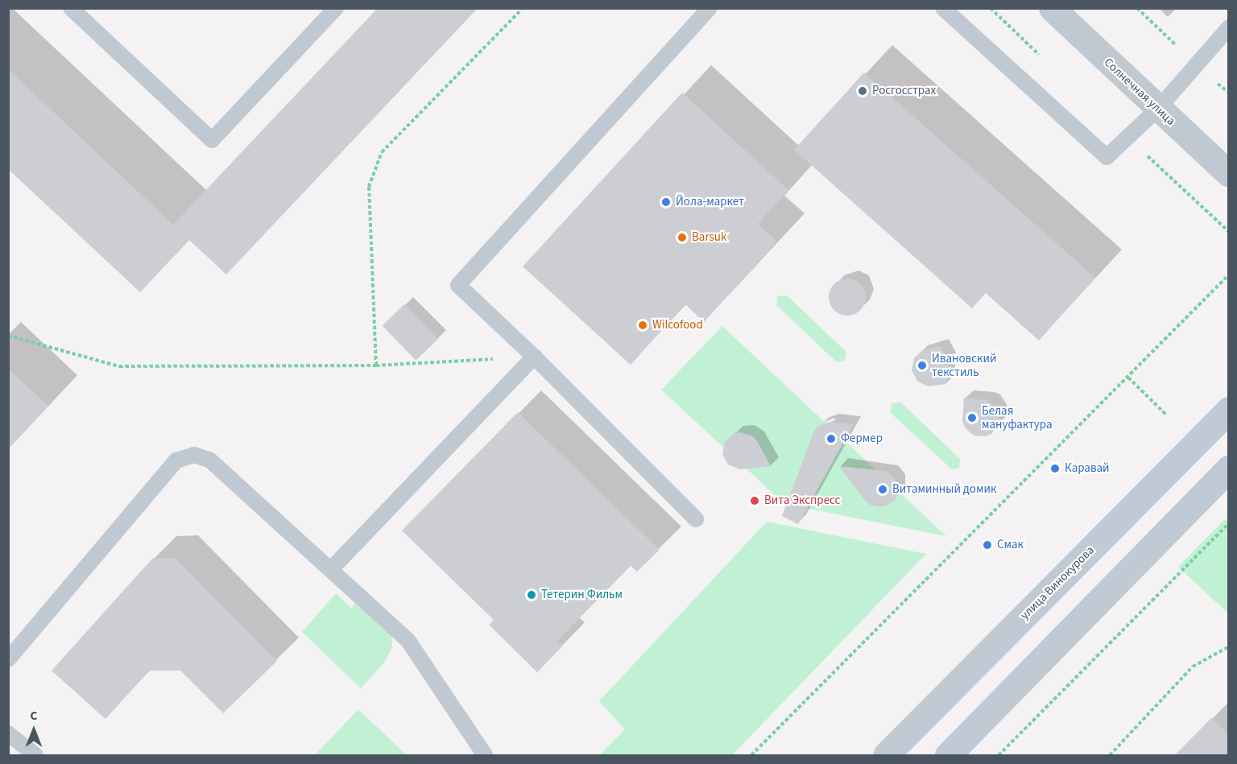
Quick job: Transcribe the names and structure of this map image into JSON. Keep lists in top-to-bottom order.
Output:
{
  "streets": {
    "main road": ["улица Винокурова"],
    "street": ["Солнечная улица"]
  },
  "places": [
    "Росгосстрах",
    "Йола-маркет",
    "Barsuk",
    "Wilcofood",
    "Ивановский текстиль",
    "Белая мануфактура",
    "Фермер",
    "Каравай",
    "Витаминный домик",
    "Вита Экспресс",
    "Смак",
    "Тетерин Фильм"
  ],
  "north": "top"
}
